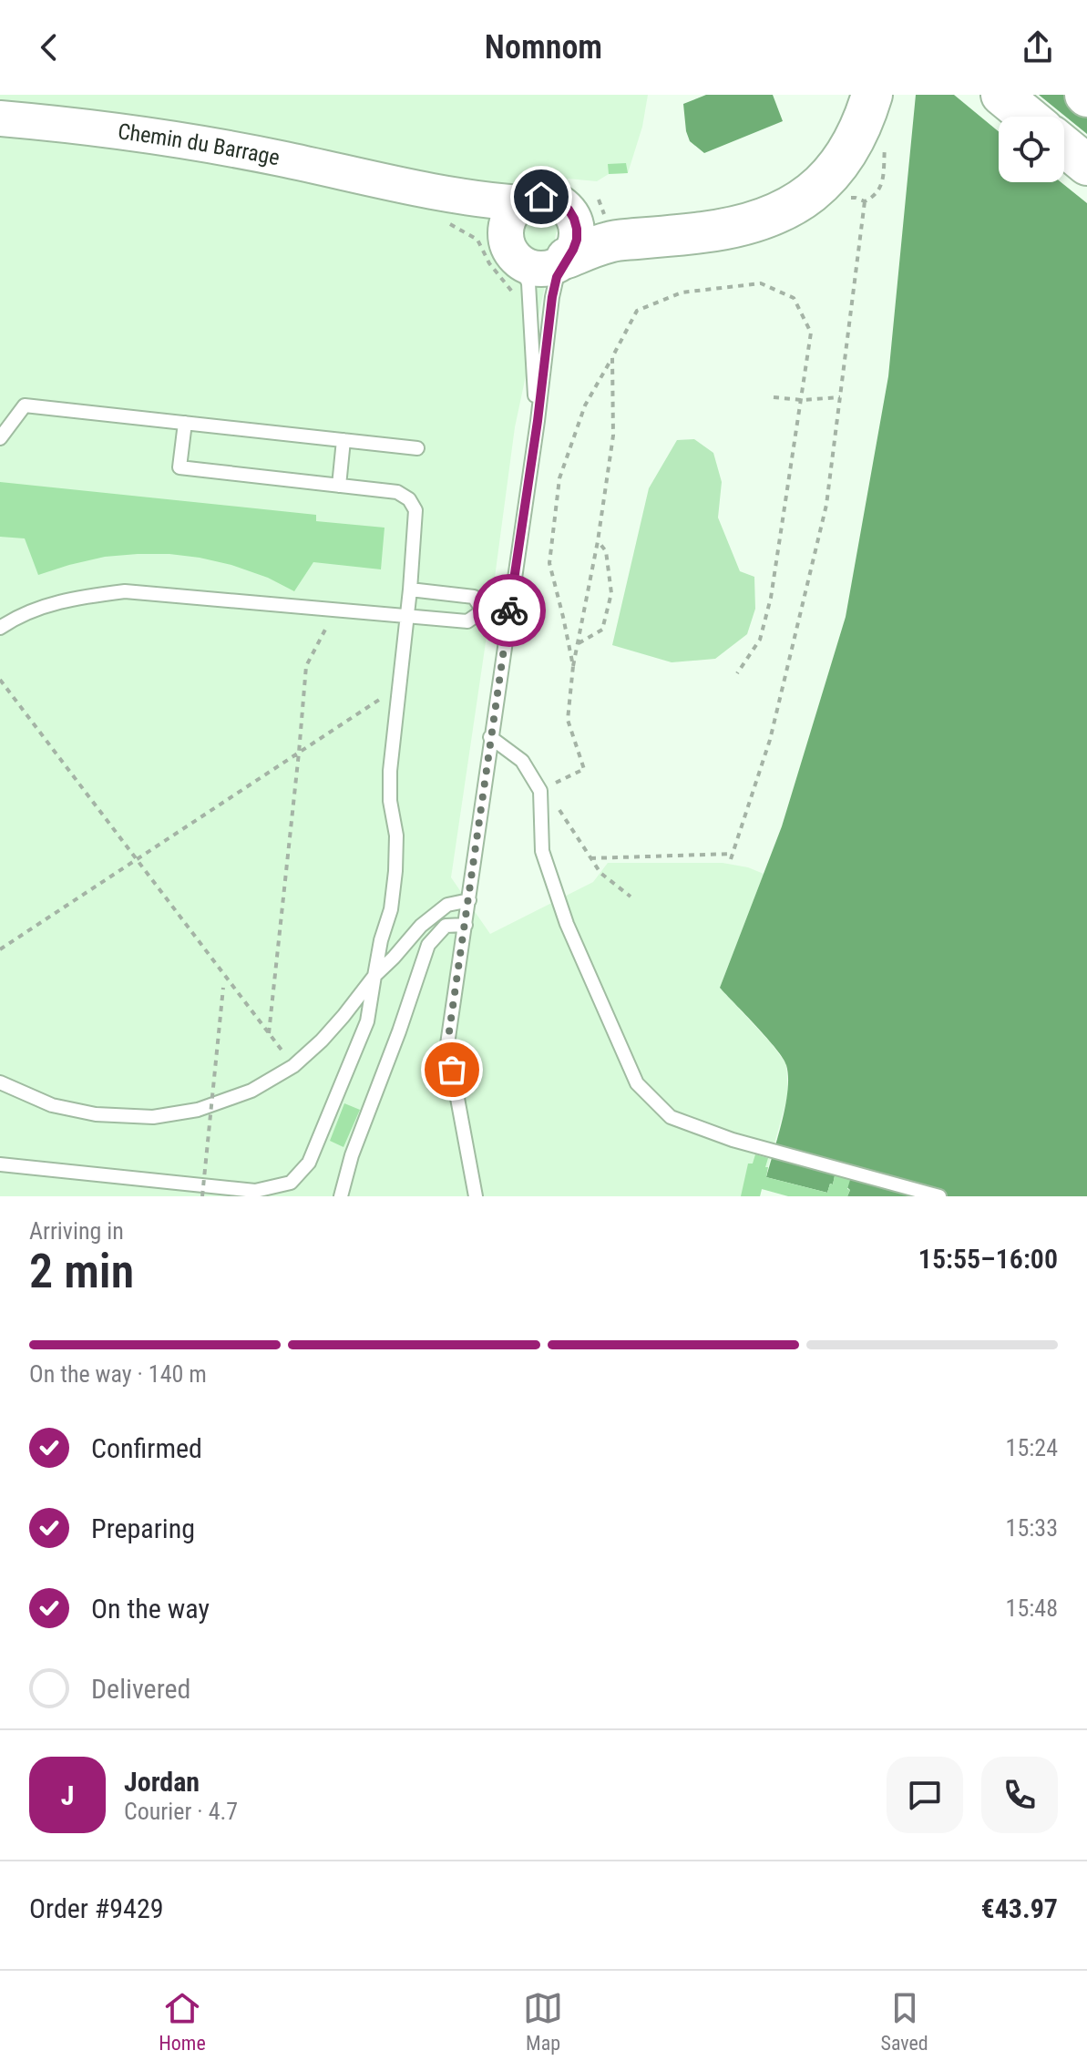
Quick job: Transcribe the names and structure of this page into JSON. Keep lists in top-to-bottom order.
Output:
{
  "streets": {
    "main road": ["Chemin du Barrage"]
  },
  "page": {
    "header": "Nomnom",
    "heading": ["2 min", "Arriving in", "15:55–16:00"],
    "panel": [
      "Jordan",
      "Courier · 4.7",
      "Order #9429",
      "€43.97"
    ],
    "bar": "On the way · 140 m",
    "list": [
      ["Confirmed", "15:24"],
      ["Preparing", "15:33"],
      ["On the way", "15:48"],
      "Delivered"
    ],
    "round": "J",
    "tabs": ["Home", "Map", "Saved"]
  }
}
